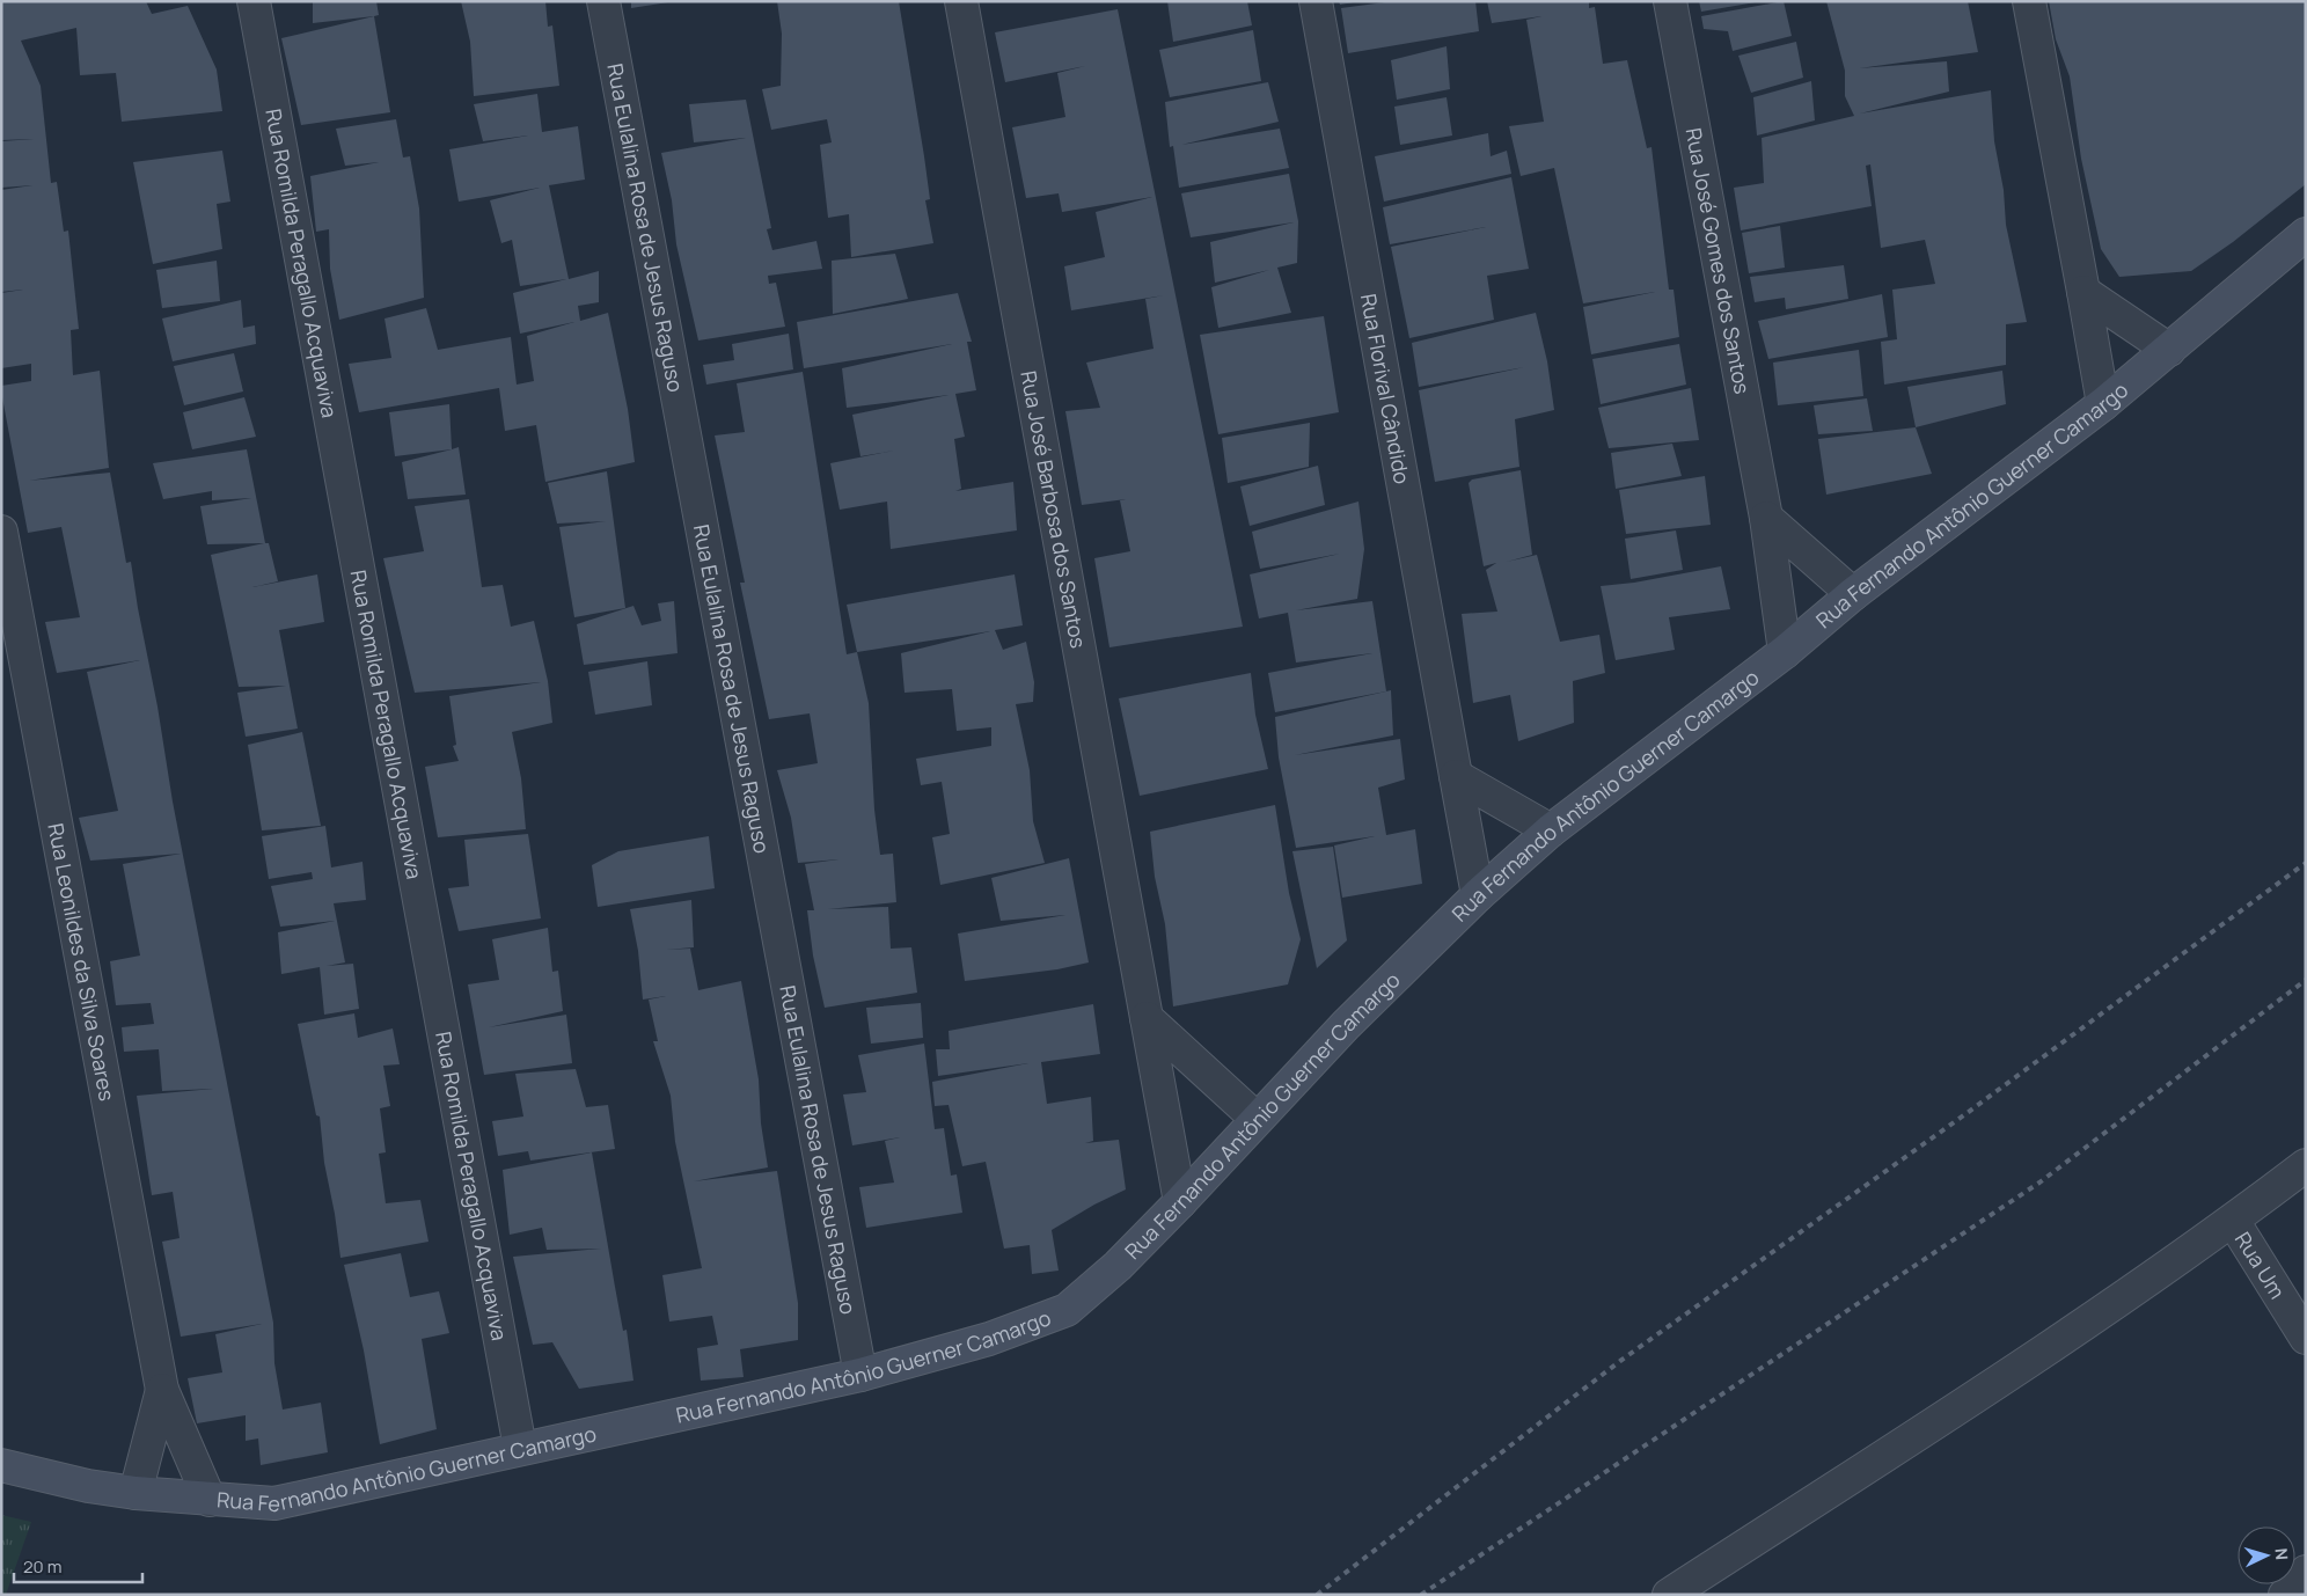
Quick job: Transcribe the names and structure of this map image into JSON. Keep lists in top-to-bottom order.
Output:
{
  "streets": {
    "street": [
      "Rua Eulalina Rosa de Jesus Raguso",
      "Rua José Gomes dos Santos",
      "Rua Romilda Peragallo Acquaviva",
      "Rua Florival Cândido",
      "Rua Fernando Antônio Guerner Camargo",
      "Rua José Barbosa dos Santos",
      "Rua Leonildes da Silva Soares",
      "Rua Um"
    ]
  },
  "crossings": [
    ["Rua Eulalina Rosa de Jesus Raguso", "Rua Fernando Antônio Guerner Camargo"],
    ["Rua José Gomes dos Santos", "Rua Fernando Antônio Guerner Camargo"],
    ["Rua Romilda Peragallo Acquaviva", "Rua Fernando Antônio Guerner Camargo"],
    ["Rua Florival Cândido", "Rua Fernando Antônio Guerner Camargo"],
    ["Rua Fernando Antônio Guerner Camargo", "Rua José Barbosa dos Santos"],
    ["Rua Fernando Antônio Guerner Camargo", "Rua Leonildes da Silva Soares"]
  ],
  "scale_bar": "20 m",
  "north": "right"
}
